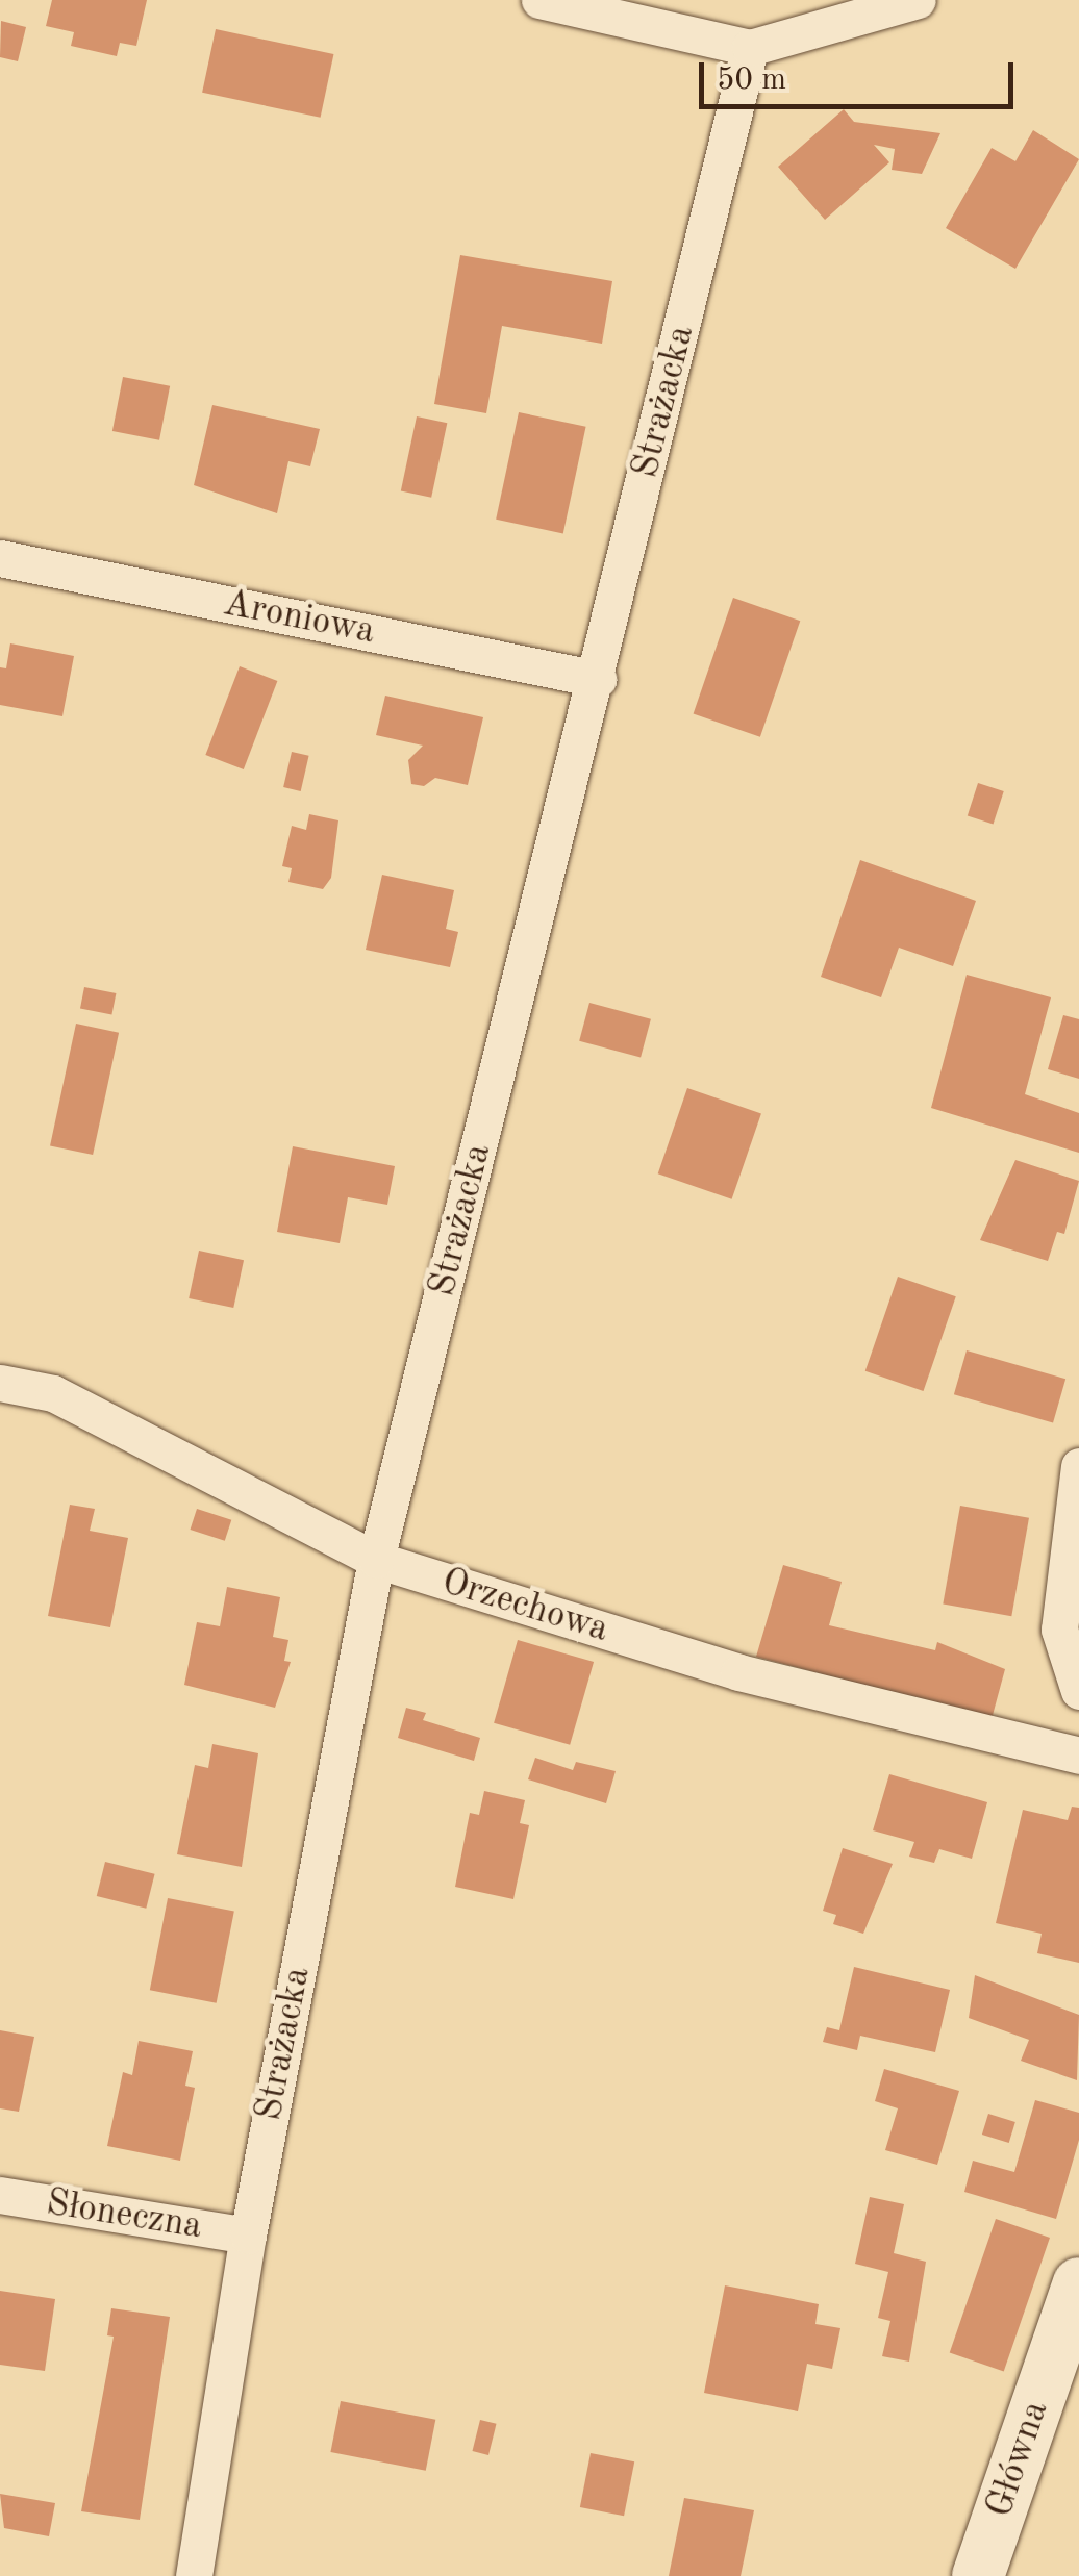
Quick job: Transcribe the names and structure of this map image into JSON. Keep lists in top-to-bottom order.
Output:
{
  "streets": {
    "street": [
      "Strażacka",
      "Aroniowa",
      "Orzechowa",
      "Słoneczna",
      "Główna"
    ]
  },
  "crossings": [
    ["Strażacka", "Aroniowa"],
    ["Strażacka", "Orzechowa"],
    ["Strażacka", "Słoneczna"]
  ],
  "scale_bar": "50 m"
}
